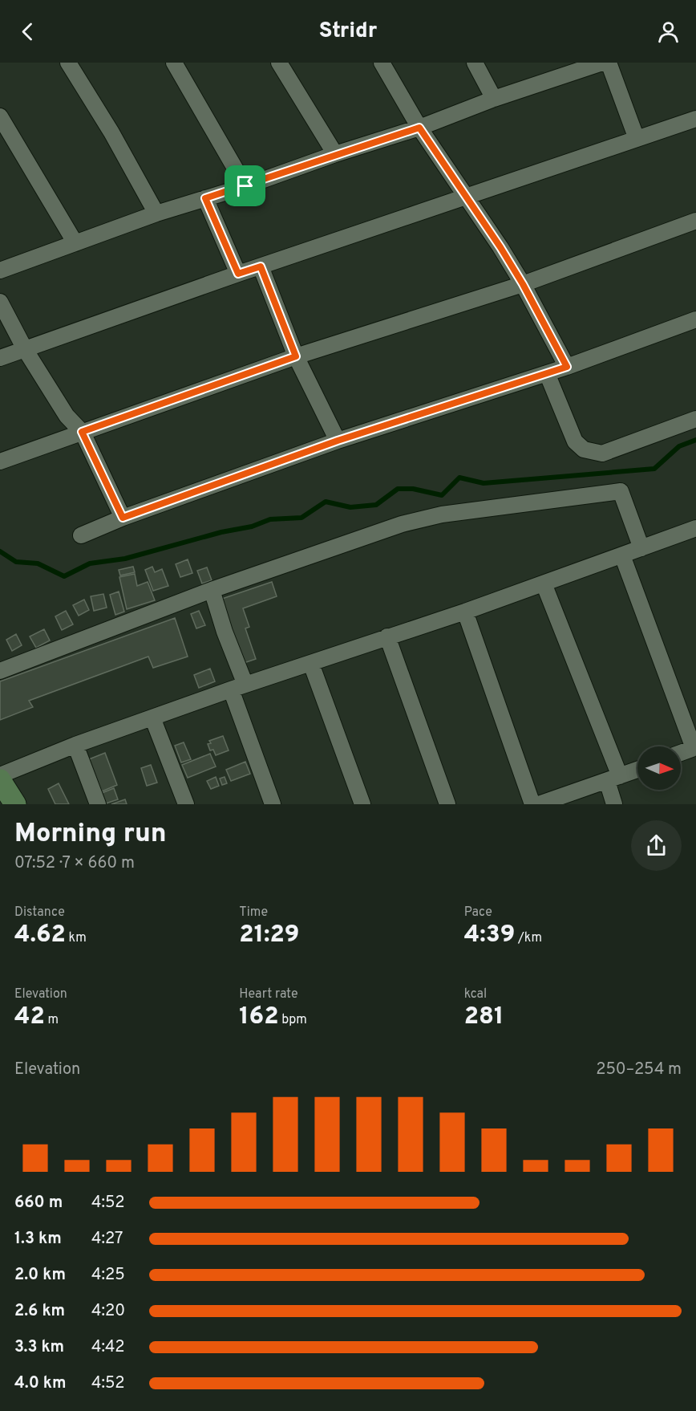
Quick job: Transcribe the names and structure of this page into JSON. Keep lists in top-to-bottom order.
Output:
{
  "north": "right",
  "page": {
    "header": "Stridr",
    "heading": ["Morning run", "07:52 · 7 × 660 m"],
    "stats": [
      ["Distance", "4.62 km"],
      ["Time", "21:29"],
      ["Pace", "4:39 /km"],
      ["Elevation", "42 m"],
      ["Heart rate", "162 bpm"],
      ["kcal", "281"]
    ],
    "chart": ["Elevation", "250–254 m"],
    "list": [
      {
        "name": "660 m",
        "note": "4:52"
      },
      {
        "name": "1.3 km",
        "note": "4:27"
      },
      {
        "name": "2.0 km",
        "note": "4:25"
      },
      {
        "name": "2.6 km",
        "note": "4:20"
      },
      {
        "name": "3.3 km",
        "note": "4:42"
      },
      {
        "name": "4.0 km",
        "note": "4:52"
      }
    ]
  }
}
